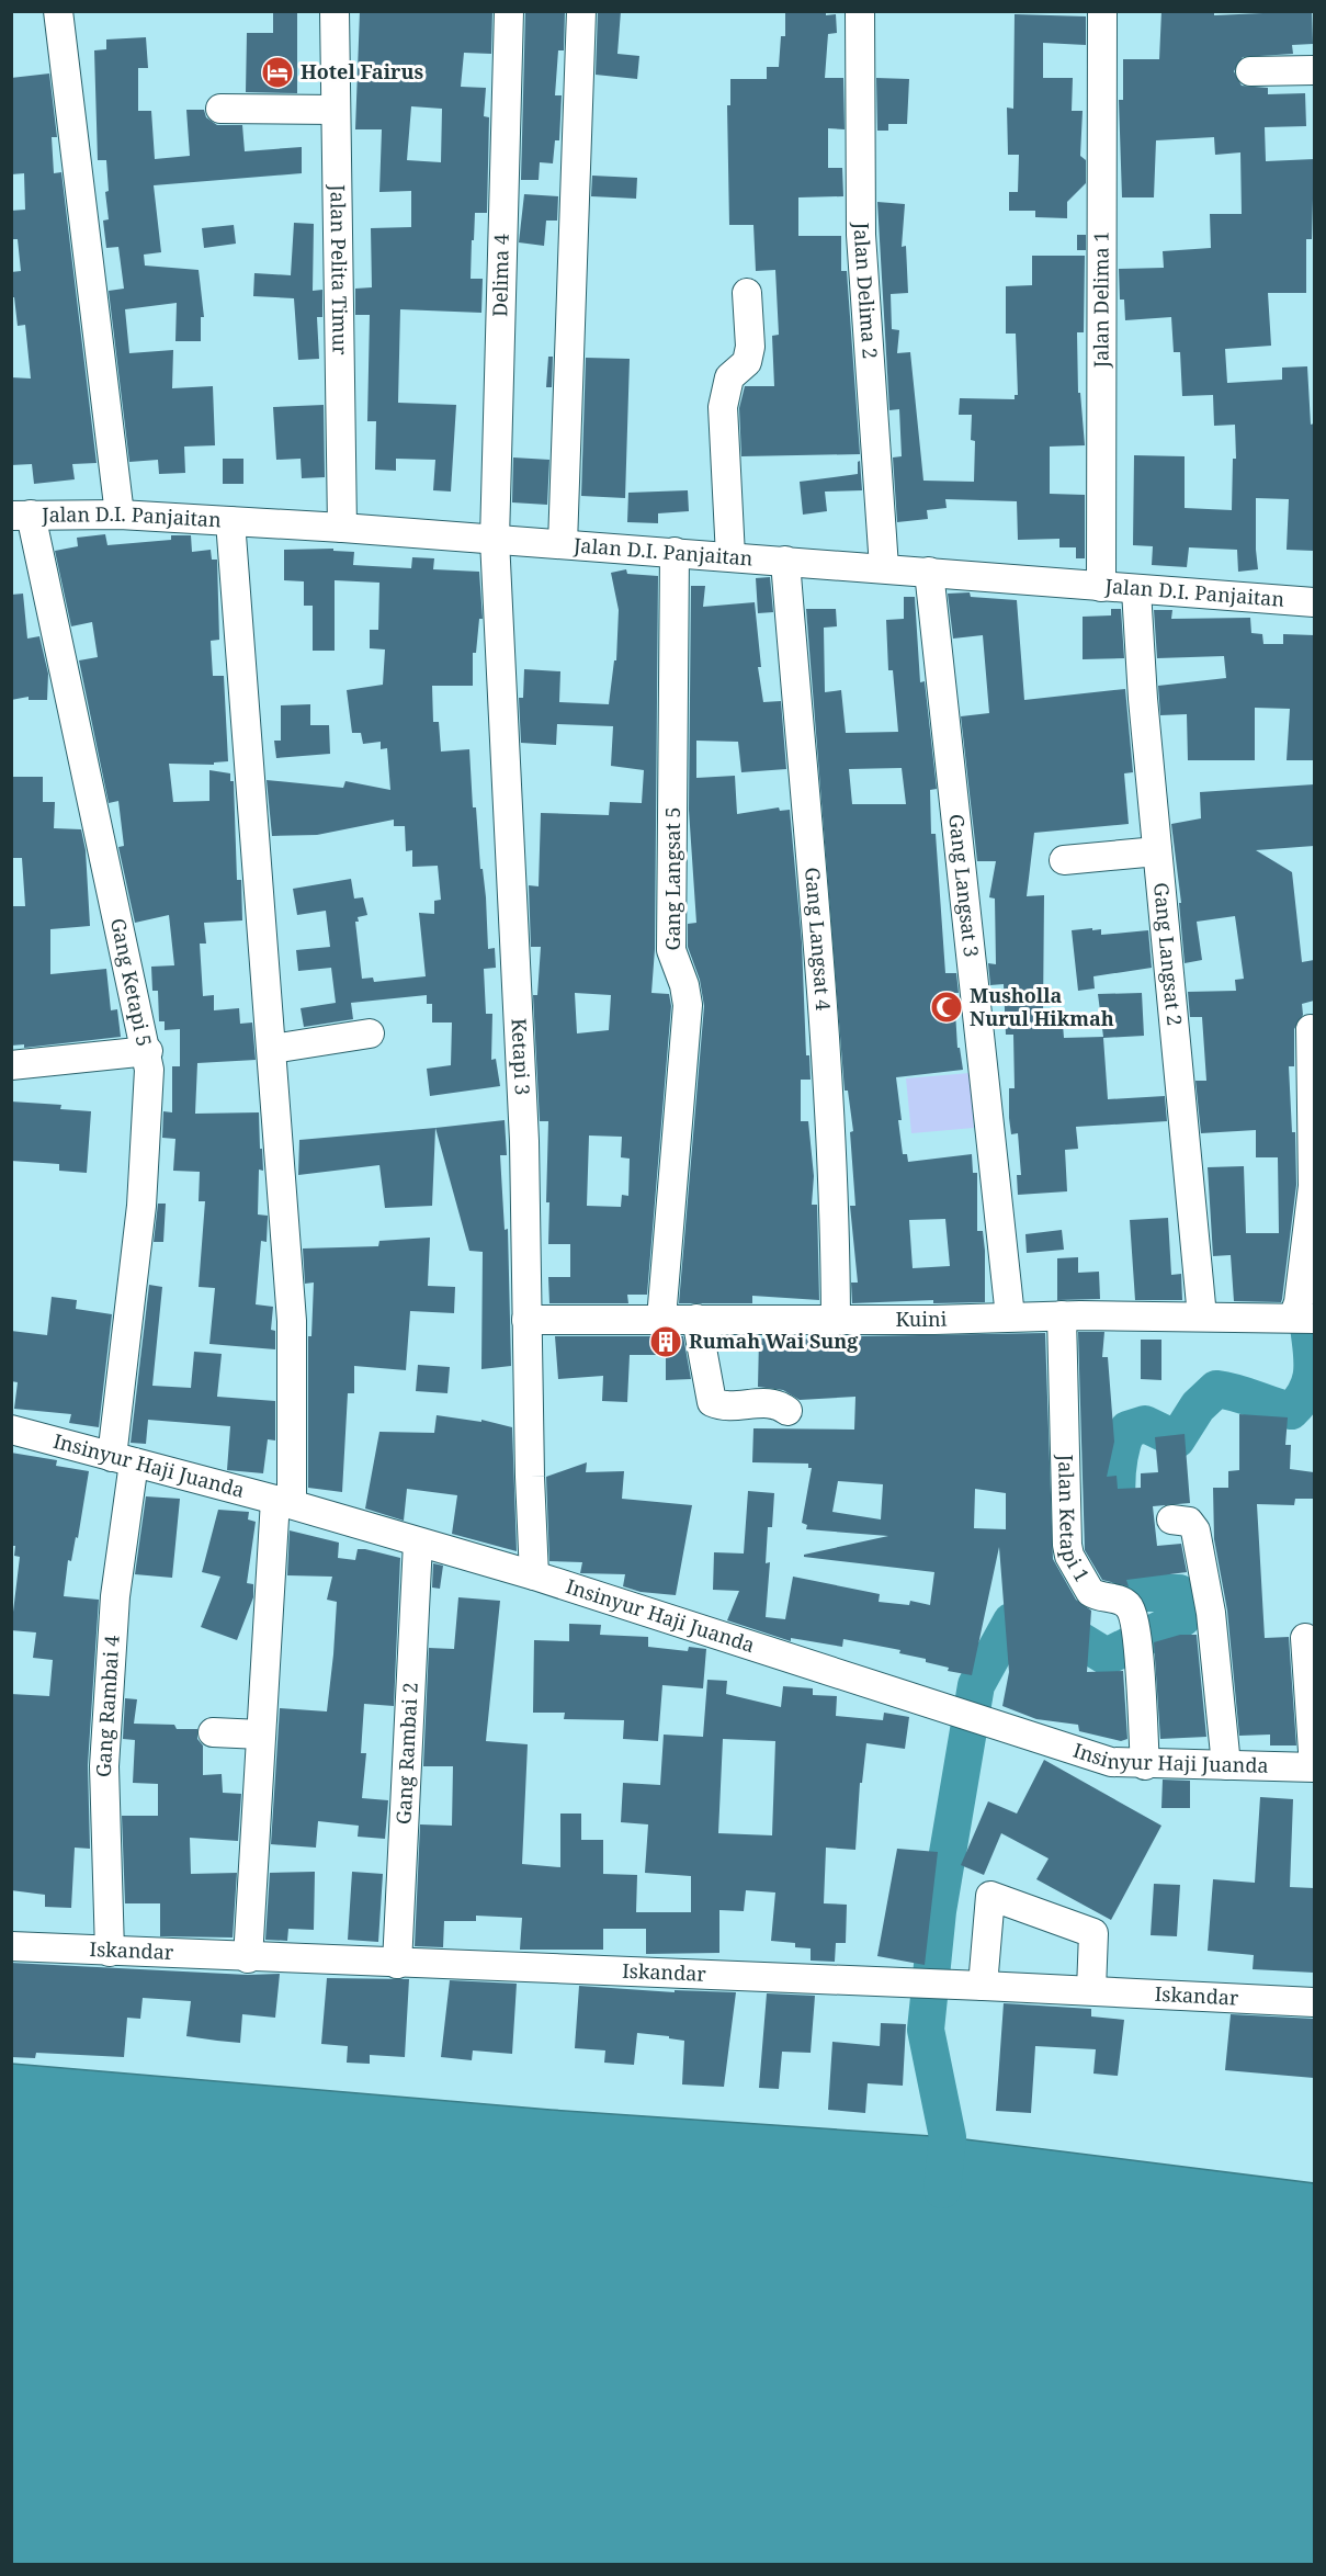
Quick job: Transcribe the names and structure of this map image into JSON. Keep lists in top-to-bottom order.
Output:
{
  "streets": {
    "street": [
      "Jalan Pelita Timur",
      "Delima 4",
      "Jalan Delima 2",
      "Jalan Delima 1",
      "Jalan D.I. Panjaitan",
      "Gang Langsat 5",
      "Gang Langsat 3",
      "Gang Langsat 4",
      "Gang Langsat 2",
      "Gang Ketapi 5",
      "Ketapi 3",
      "Kuini",
      "Insinyur Haji Juanda",
      "Jalan Ketapi 1",
      "Gang Rambai 4",
      "Gang Rambai 2",
      "Iskandar"
    ]
  },
  "crossings": [
    ["Jalan Pelita Timur", "Jalan D.I. Panjaitan"],
    ["Delima 4", "Jalan D.I. Panjaitan"],
    ["Delima 4", "Ketapi 3"],
    ["Jalan Delima 2", "Jalan D.I. Panjaitan"],
    ["Jalan Delima 1", "Jalan D.I. Panjaitan"],
    ["Jalan D.I. Panjaitan", "Gang Langsat 5"],
    ["Jalan D.I. Panjaitan", "Gang Langsat 3"],
    ["Jalan D.I. Panjaitan", "Gang Langsat 4"],
    ["Jalan D.I. Panjaitan", "Gang Langsat 2"],
    ["Jalan D.I. Panjaitan", "Gang Ketapi 5"],
    ["Jalan D.I. Panjaitan", "Ketapi 3"],
    ["Gang Langsat 5", "Kuini"],
    ["Gang Langsat 3", "Kuini"],
    ["Gang Langsat 4", "Kuini"],
    ["Gang Langsat 2", "Kuini"],
    ["Gang Ketapi 5", "Insinyur Haji Juanda"],
    ["Gang Ketapi 5", "Gang Rambai 4"],
    ["Ketapi 3", "Kuini"],
    ["Ketapi 3", "Insinyur Haji Juanda"],
    ["Kuini", "Jalan Ketapi 1"],
    ["Insinyur Haji Juanda", "Jalan Ketapi 1"],
    ["Insinyur Haji Juanda", "Gang Rambai 4"],
    ["Insinyur Haji Juanda", "Gang Rambai 2"],
    ["Gang Rambai 4", "Iskandar"],
    ["Gang Rambai 2", "Iskandar"]
  ],
  "places": {
    "hotel": ["Hotel Fairus"],
    "mosque": ["Musholla Nurul Hikmah"],
    "building": ["Rumah Wai Sung"]
  }
}
